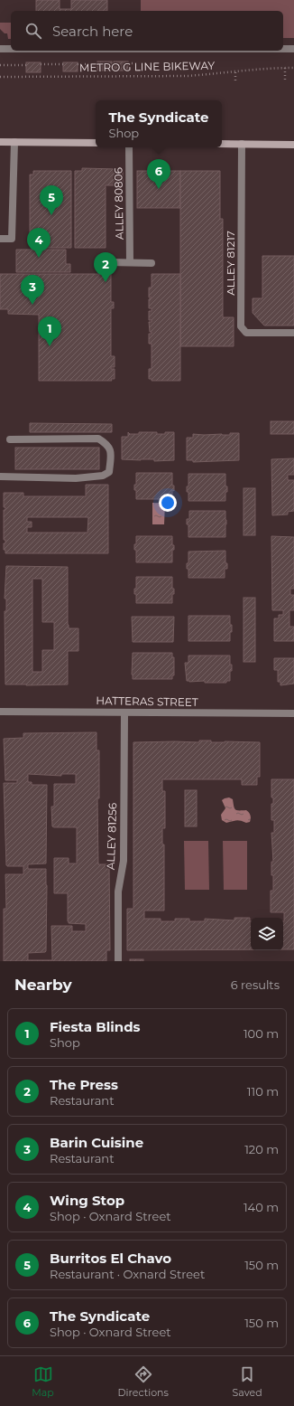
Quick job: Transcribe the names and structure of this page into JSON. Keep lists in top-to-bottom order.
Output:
{
  "streets": {
    "street": [
      "ALLEY 80806",
      "ALLEY 81217",
      "HATTERAS STREET",
      "ALLEY 81256"
    ],
    "path": ["METRO G LINE BIKEWAY"]
  },
  "crossings": [
    ["HATTERAS STREET", "ALLEY 81256"]
  ],
  "page": {
    "search": "Search here",
    "popup": ["The Syndicate", "Shop"],
    "pins": [
      "6",
      "5",
      "4",
      "2",
      "3",
      "1"
    ],
    "heading": ["Nearby", "6 results"],
    "list": [
      {
        "mark": "1",
        "name": "Fiesta Blinds",
        "note": "Shop",
        "value": "100 m"
      },
      {
        "mark": "2",
        "name": "The Press",
        "note": "Restaurant",
        "value": "110 m"
      },
      {
        "mark": "3",
        "name": "Barin Cuisine",
        "note": "Restaurant",
        "value": "120 m"
      },
      {
        "mark": "4",
        "name": "Wing Stop",
        "note": "Shop · Oxnard Street",
        "value": "140 m"
      },
      {
        "mark": "5",
        "name": "Burritos El Chavo",
        "note": "Restaurant · Oxnard Street",
        "value": "150 m"
      },
      {
        "mark": "6",
        "name": "The Syndicate",
        "note": "Shop · Oxnard Street",
        "value": "150 m"
      }
    ],
    "nav": ["Map", "Directions", "Saved"]
  }
}
